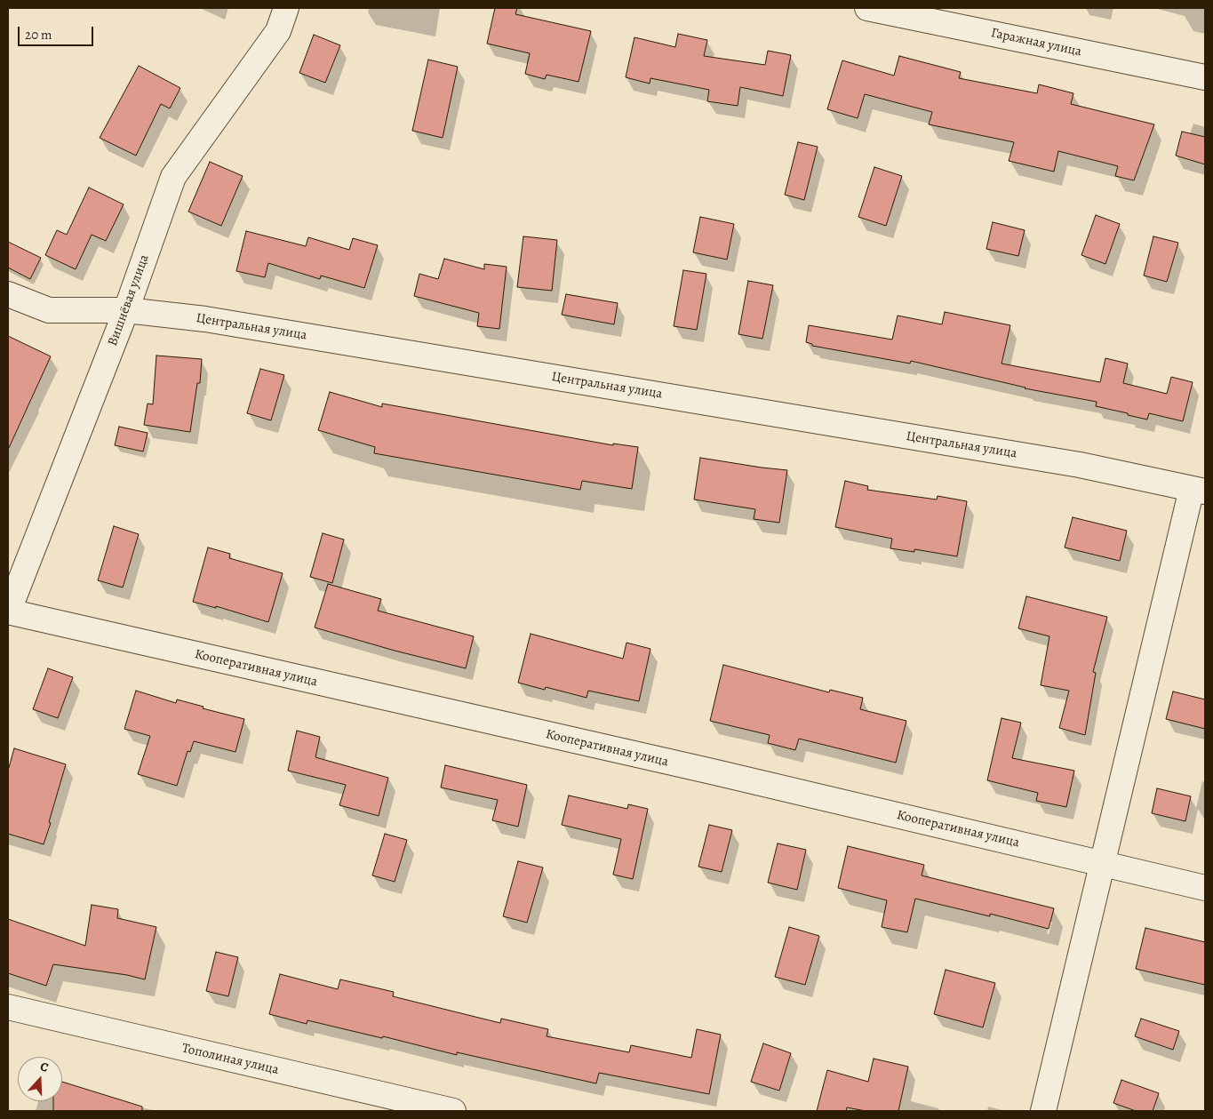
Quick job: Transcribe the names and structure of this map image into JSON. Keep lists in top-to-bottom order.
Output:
{
  "streets": {
    "street": [
      "Гаражная улица",
      "Вишнёвая улица",
      "Центральная улица",
      "Кооперативная улица",
      "Тополиная улица"
    ]
  },
  "crossings": [
    ["Вишнёвая улица", "Центральная улица"],
    ["Вишнёвая улица", "Кооперативная улица"]
  ],
  "scale_bar": "20 m",
  "north": "top"
}
